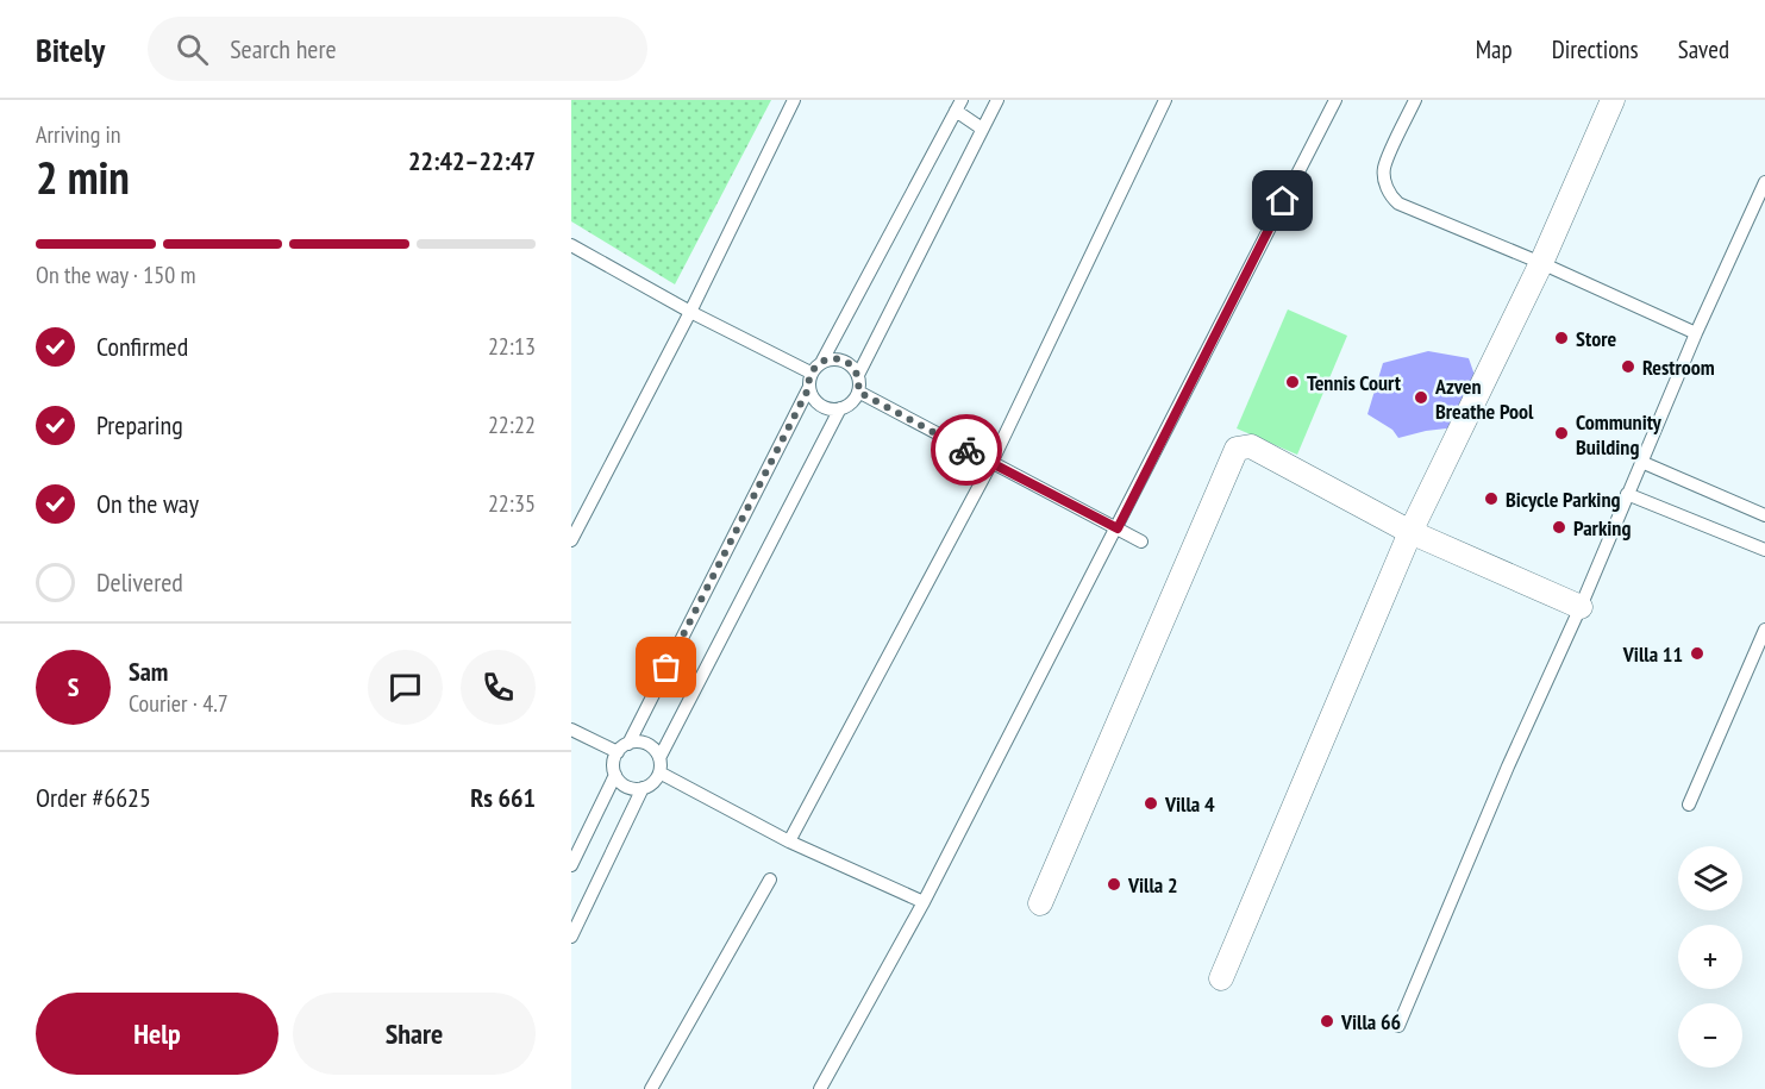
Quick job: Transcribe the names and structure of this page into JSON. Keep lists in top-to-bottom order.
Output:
{
  "places": [
    "Store",
    "Restroom",
    "Tennis Court",
    "Azven Breathe Pool",
    "Community Building",
    "Bicycle Parking",
    "Parking",
    "Villa 11",
    "Villa 4",
    "Villa 2",
    "Villa 66"
  ],
  "page": {
    "header": "Bitely",
    "search": "Search here",
    "nav": ["Map", "Directions", "Saved"],
    "heading": ["2 min", "Arriving in", "22:42–22:47"],
    "panel": [
      "Sam",
      "Courier · 4.7",
      "Order #6625",
      "Rs 661"
    ],
    "bar": "On the way · 150 m",
    "list": [
      ["Confirmed", "22:13"],
      ["Preparing", "22:22"],
      ["On the way", "22:35"],
      "Delivered"
    ],
    "round": "S",
    "map_buttons": ["+", "−"],
    "buttons": ["Help", "Share"]
  }
}
